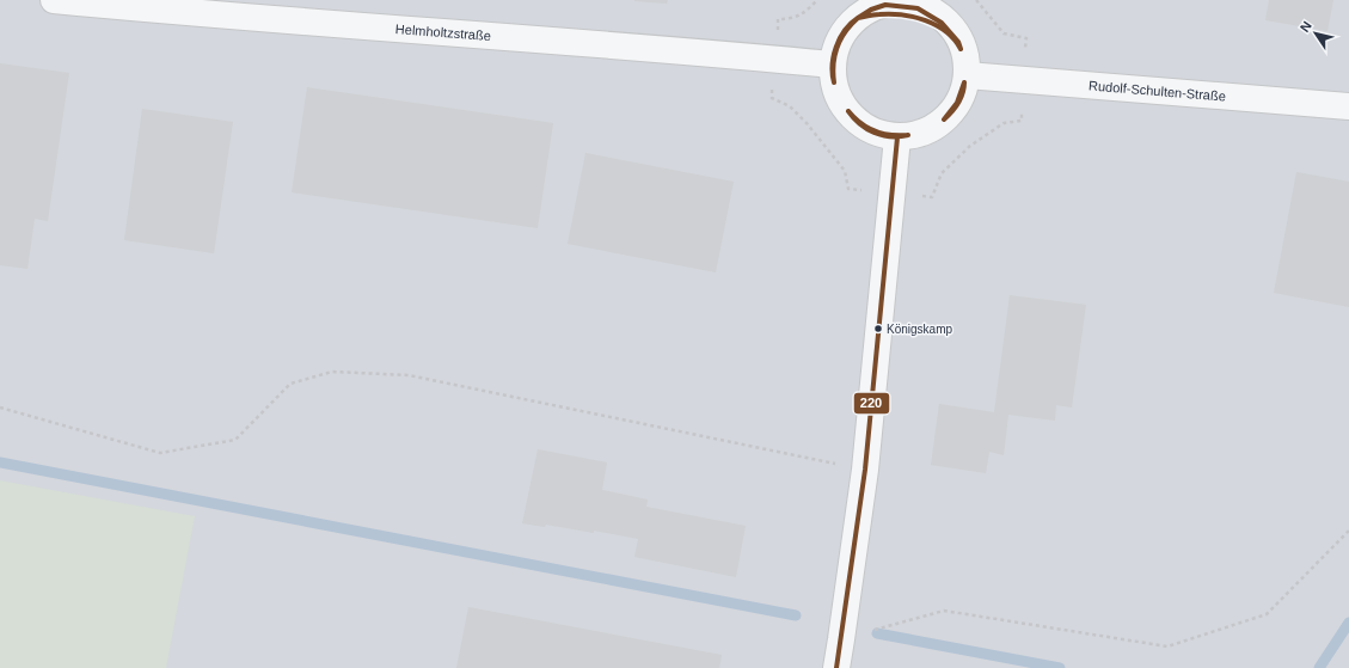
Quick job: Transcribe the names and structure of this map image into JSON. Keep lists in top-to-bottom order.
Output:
{
  "streets": {
    "street": ["Helmholtzstraße", "Rudolf-Schulten-Straße"]
  },
  "crossings": [
    ["Helmholtzstraße", "Rudolf-Schulten-Straße"]
  ],
  "places": ["Königskamp"],
  "lines": ["transit line 220"],
  "north": "top left"
}
